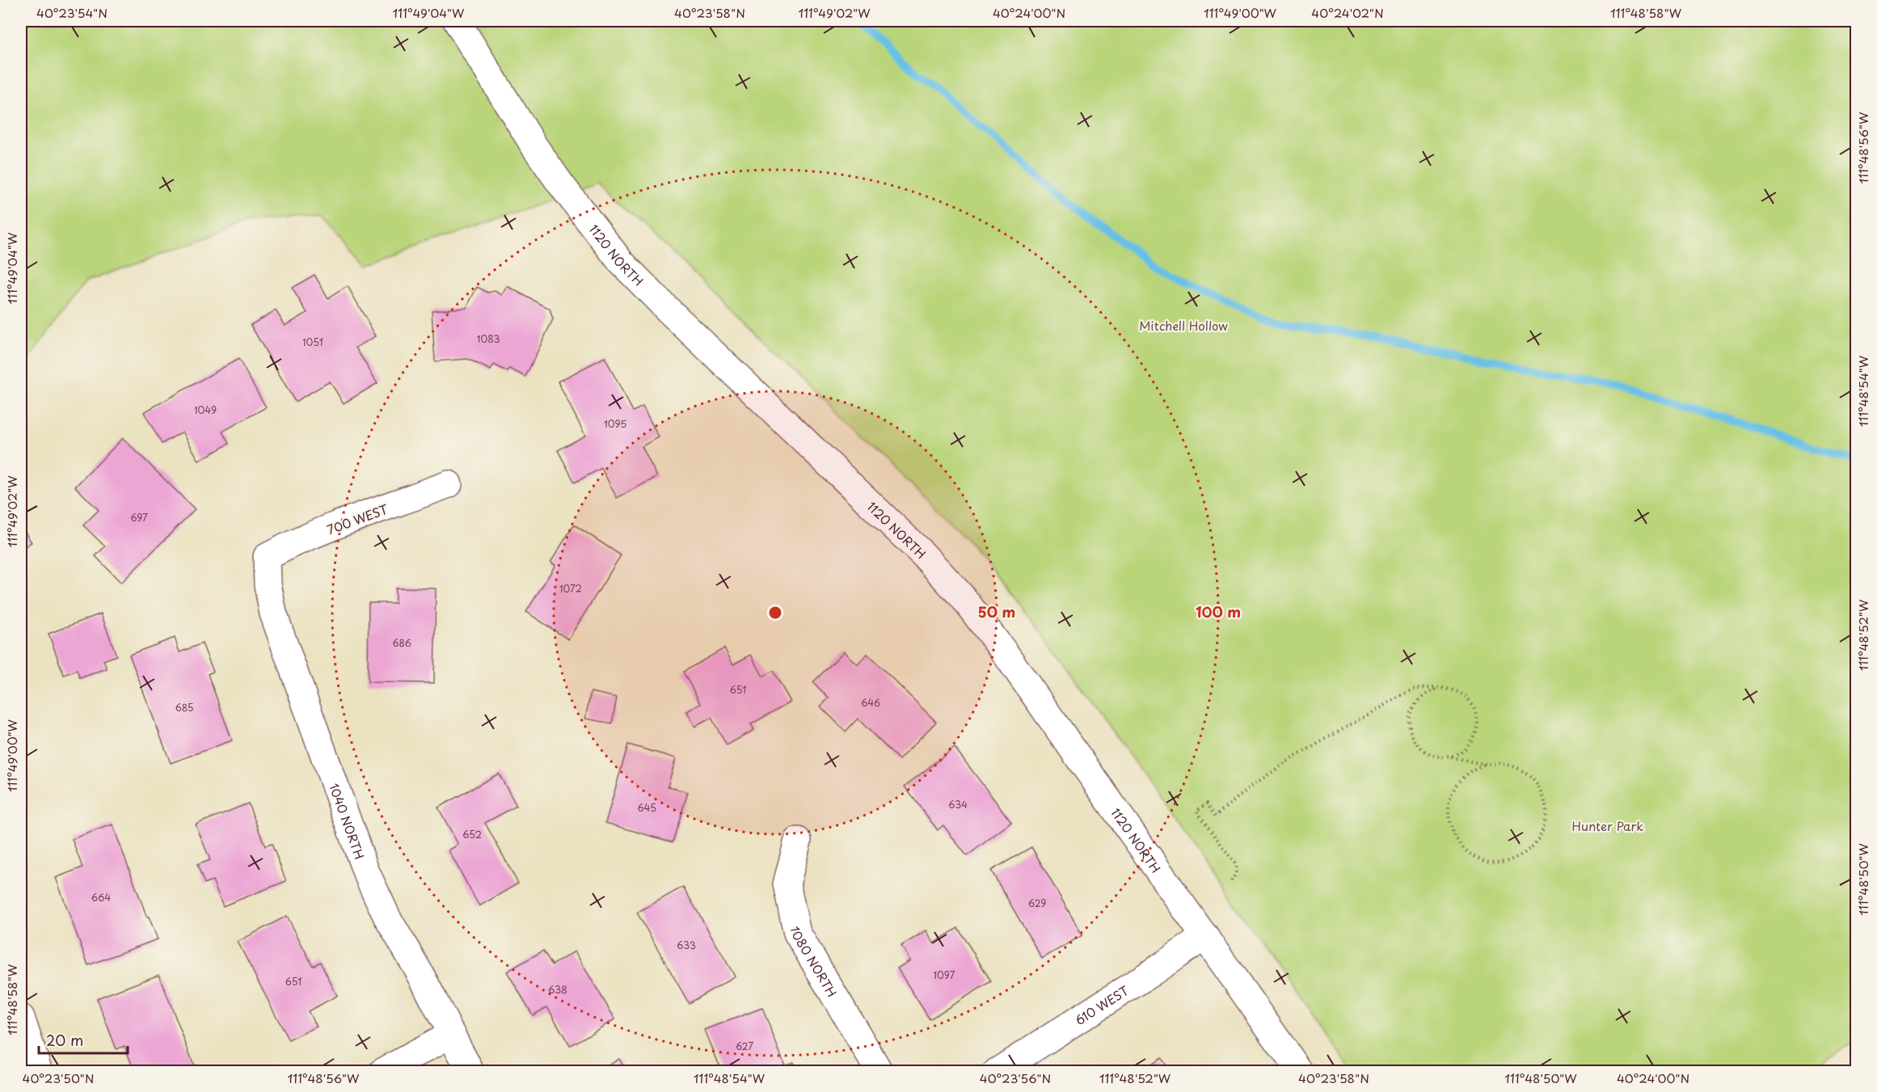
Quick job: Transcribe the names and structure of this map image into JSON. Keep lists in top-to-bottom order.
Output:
{
  "streets": {
    "street": [
      "1120 NORTH",
      "700 WEST",
      "1040 NORTH",
      "1080 NORTH",
      "610 WEST"
    ]
  },
  "crossings": [
    ["1120 NORTH", "610 WEST"],
    ["700 WEST", "1040 NORTH"]
  ],
  "parks": ["Mitchell Hollow", "Hunter Park"],
  "house_numbers": [
    "1083",
    "1051",
    "1049",
    "1095",
    "697",
    "1072",
    "686",
    "651",
    "646",
    "685",
    "634",
    "645",
    "652",
    "664",
    "629",
    "633",
    "1097",
    "651",
    "638",
    "627"
  ],
  "scale_bar": "20 m",
  "coordinates": [
    "40°23'54\"N",
    "111°49'04\"W",
    "40°23'58\"N",
    "111°49'02\"W",
    "40°24'00\"N",
    "111°49'00\"W",
    "40°24'02\"N",
    "111°48'58\"W",
    "111°48'56\"W",
    "111°48'54\"W",
    "111°48'52\"W",
    "111°48'50\"W",
    "40°23'50\"N",
    "40°23'56\"N"
  ],
  "rings": ["50 m", "100 m"]
}
